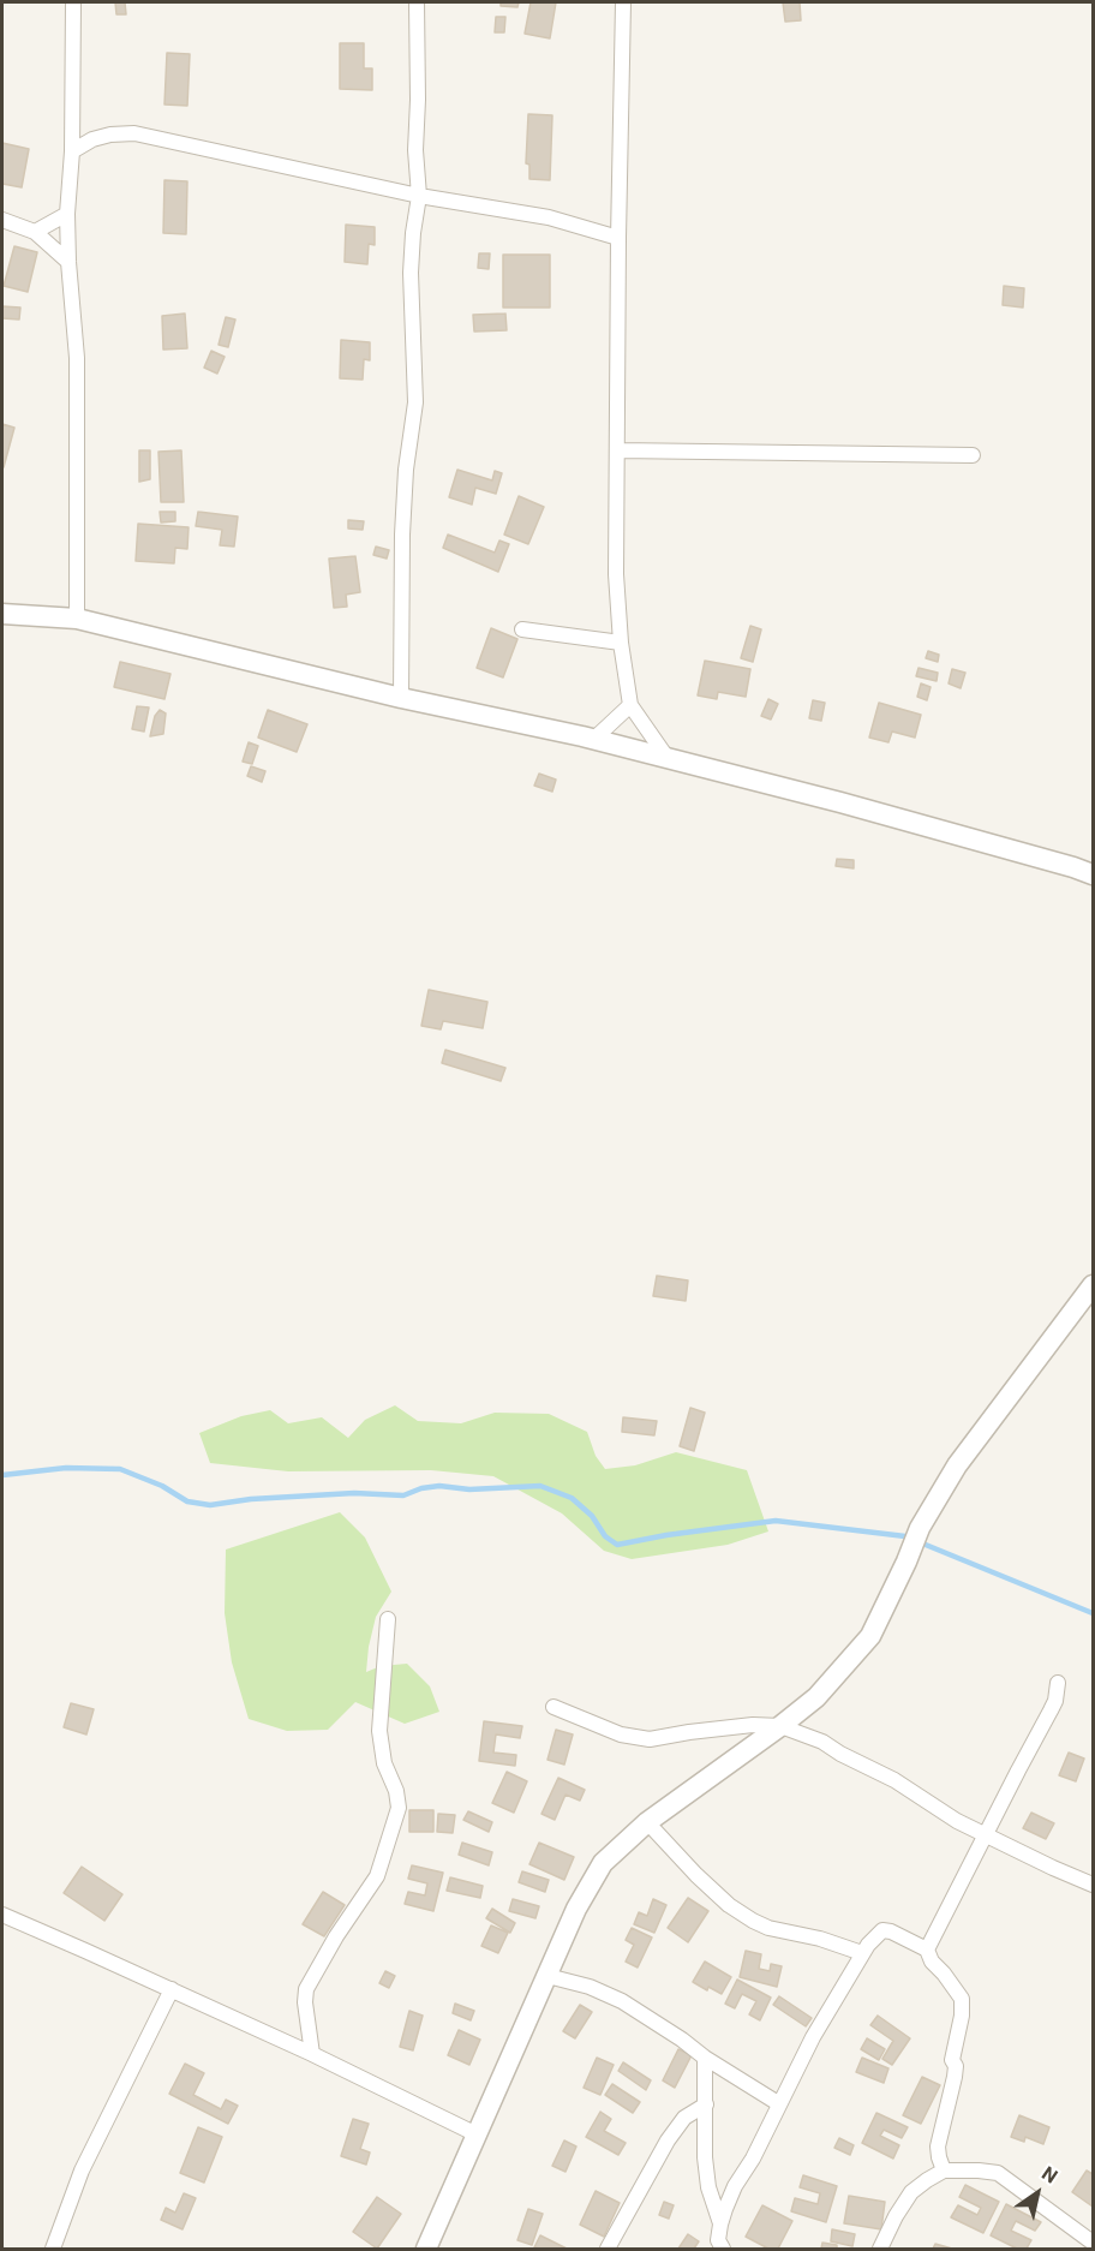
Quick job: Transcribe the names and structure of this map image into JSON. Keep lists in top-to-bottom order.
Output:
{
  "north": "top right"
}
